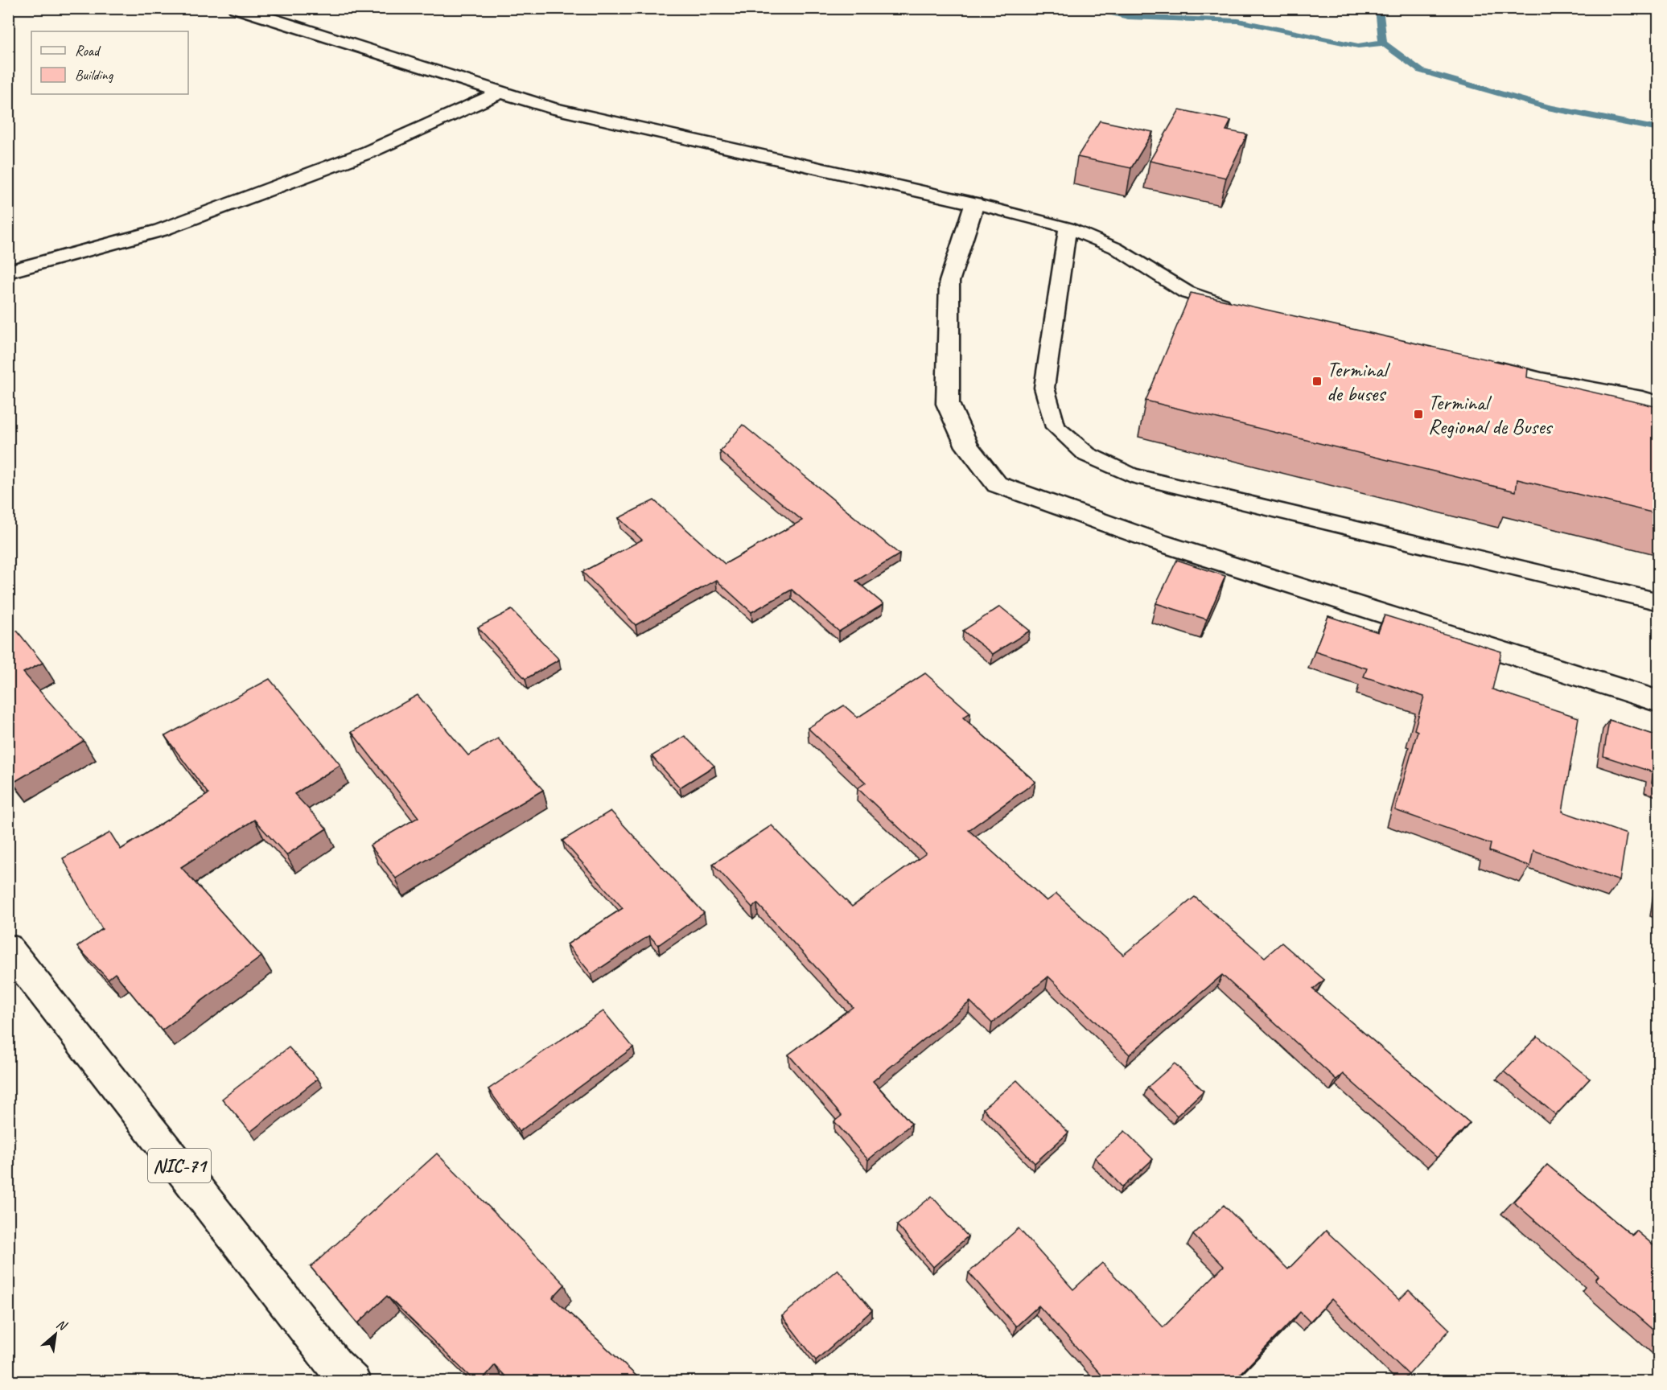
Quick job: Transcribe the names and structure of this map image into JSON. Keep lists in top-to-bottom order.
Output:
{
  "streets": {
    "main road": ["NIC-71"]
  },
  "places": {
    "transit": ["Terminal de buses", "Terminal Regional de Buses"]
  },
  "legend": ["Road", "Building"],
  "north": "top right"
}
